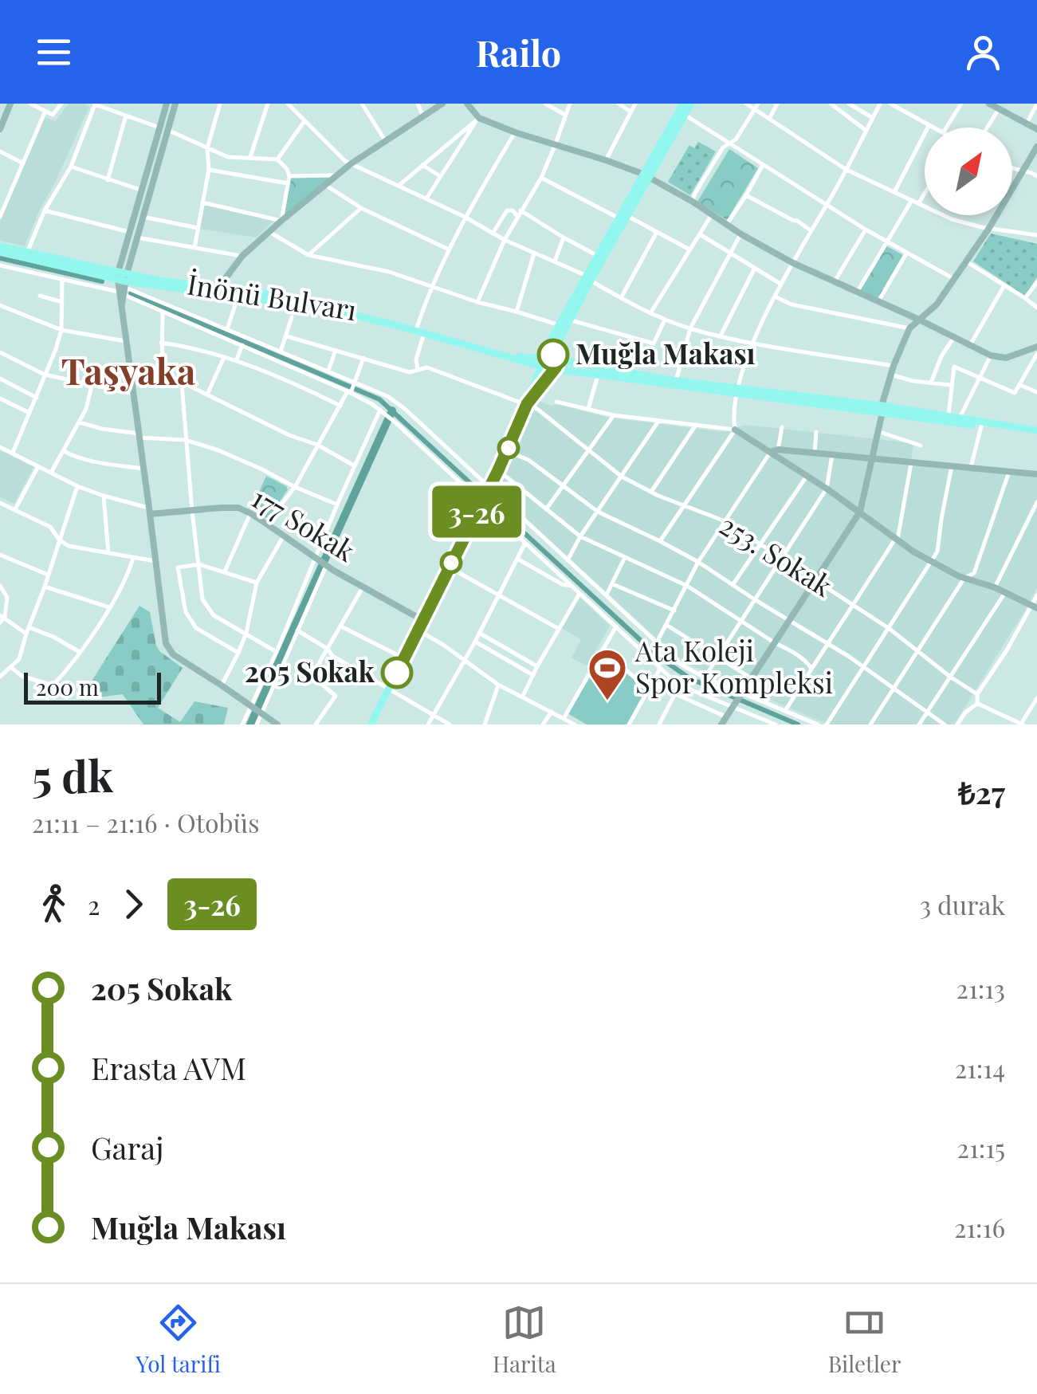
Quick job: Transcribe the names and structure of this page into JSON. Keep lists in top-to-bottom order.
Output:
{
  "streets": {
    "main road": ["İnönü Bulvarı"],
    "street": ["177 Sokak", "253. Sokak"]
  },
  "districts": ["Taşyaka"],
  "places": {
    "other": ["Muğla Makası", "205 Sokak"],
    "sports": ["Ata Koleji Spor Kompleksi"]
  },
  "lines": ["bus line 3-26"],
  "scale_bar": "200 m",
  "north": "top right",
  "page": {
    "header": "Railo",
    "on_map": "3-26",
    "scale": "200 m",
    "heading": ["5 dk", "21:11 – 21:16 · Otobüs", "₺27"],
    "legs": ["2", "3-26", "3 durak"],
    "list": [
      {
        "name": "205 Sokak",
        "value": "21:13"
      },
      {
        "name": "Erasta AVM",
        "value": "21:14"
      },
      {
        "name": "Garaj",
        "value": "21:15"
      },
      {
        "name": "Muğla Makası",
        "value": "21:16"
      }
    ],
    "tabs": ["Yol tarifi", "Harita", "Biletler"]
  }
}
